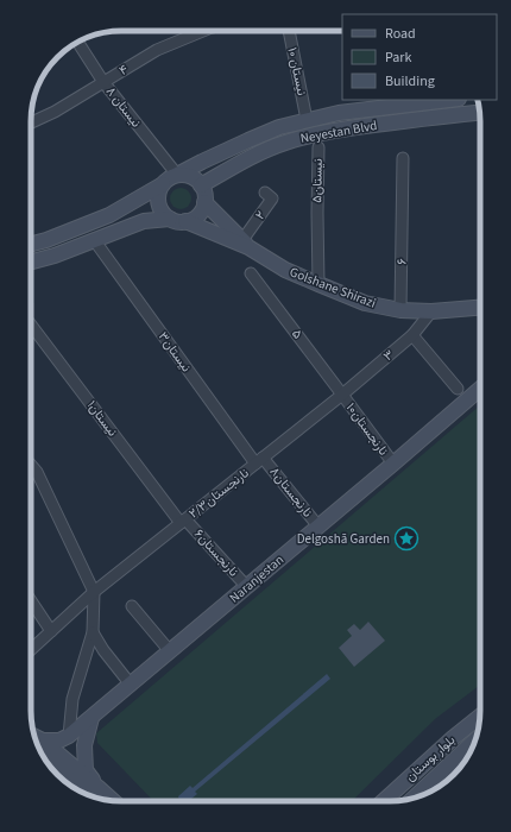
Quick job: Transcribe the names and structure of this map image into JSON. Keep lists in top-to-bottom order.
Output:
{
  "streets": {
    "main road": [
      "Neyestan Blvd",
      "Golshane Shirazi",
      "Naranjestan",
      "بلوار بوستان"
    ],
    "street": [
      "۴",
      "نیستان ۱۰",
      "نیستان ۸",
      "۵نیستان",
      "۲",
      "۶",
      "۵",
      "۳نیستان",
      "۳",
      "۱نیستان",
      "۱۰نارنجستان",
      "۸نارنجستان",
      "۲/۳نارنجستان",
      "۶نارنجستان"
    ]
  },
  "crossings": [
    ["۴", "نیستان ۸"],
    ["نیستان ۱۰", "Neyestan Blvd"],
    ["نیستان ۸", "Neyestan Blvd"],
    ["۵نیستان", "Golshane Shirazi"],
    ["۲", "Golshane Shirazi"],
    ["۶", "Golshane Shirazi"],
    ["Golshane Shirazi", "۳"],
    ["۵", "۳"],
    ["۵", "۱۰نارنجستان"],
    ["۵", "۲/۳نارنجستان"],
    ["۳نیستان", "۸نارنجستان"],
    ["۳نیستان", "۲/۳نارنجستان"],
    ["۳", "۱۰نارنجستان"],
    ["۳", "۲/۳نارنجستان"],
    ["۱نیستان", "۲/۳نارنجستان"],
    ["۱نیستان", "۶نارنجستان"],
    ["۱۰نارنجستان", "۲/۳نارنجستان"],
    ["۱۰نارنجستان", "Naranjestan"],
    ["۸نارنجستان", "۲/۳نارنجستان"],
    ["۸نارنجستان", "Naranjestan"],
    ["۲/۳نارنجستان", "۶نارنجستان"],
    ["۶نارنجستان", "Naranjestan"]
  ],
  "places": {
    "place": ["Delgoshā Garden"]
  },
  "legend": ["Road", "Park", "Building"]
}
